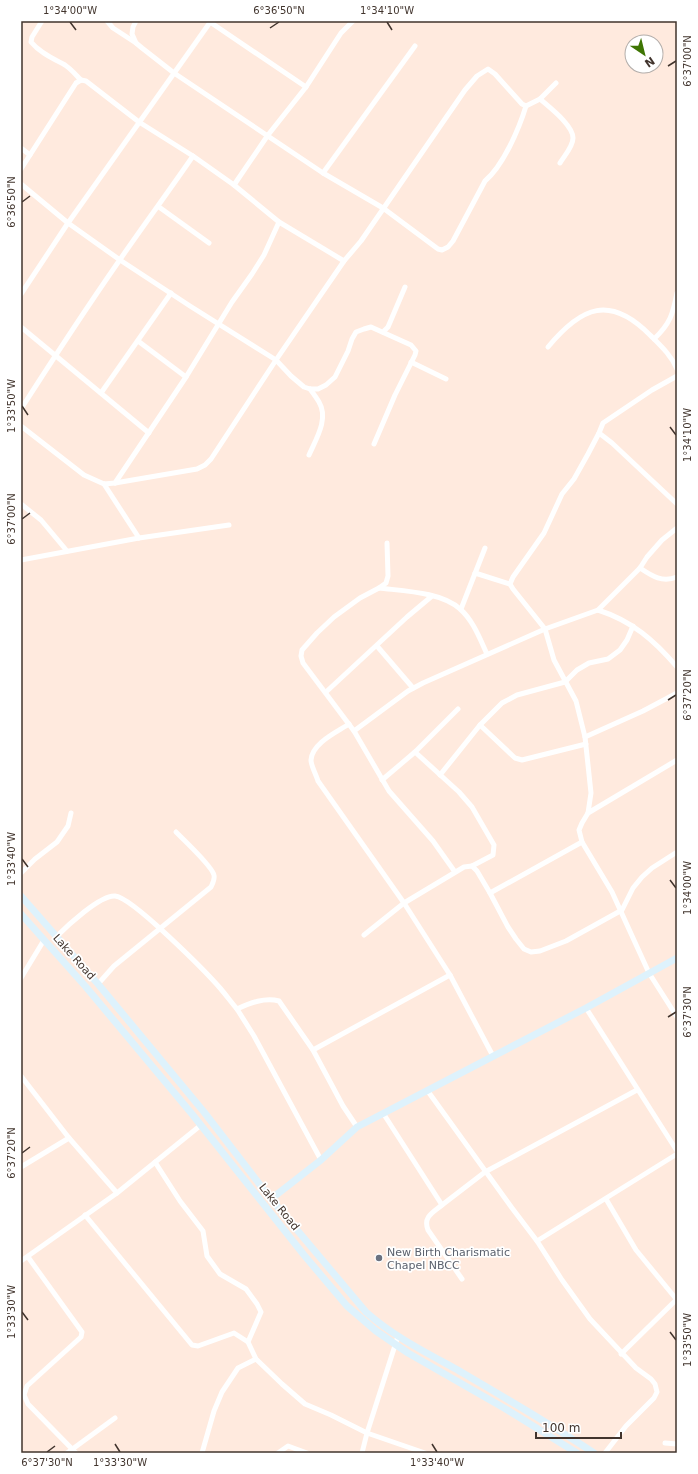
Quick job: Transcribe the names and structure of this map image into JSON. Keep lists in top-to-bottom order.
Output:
{
  "streets": {
    "main road": ["Lake Road"]
  },
  "places": ["New Birth Charismatic Chapel NBCC"],
  "scale_bar": "100 m",
  "north": "bottom right",
  "coordinates": [
    "1°34'00\"W",
    "6°36'50\"N",
    "1°34'10\"W",
    "6°37'00\"N",
    "1°33'50\"W",
    "6°37'20\"N",
    "1°33'40\"W",
    "6°37'30\"N",
    "1°33'30\"W"
  ]
}
